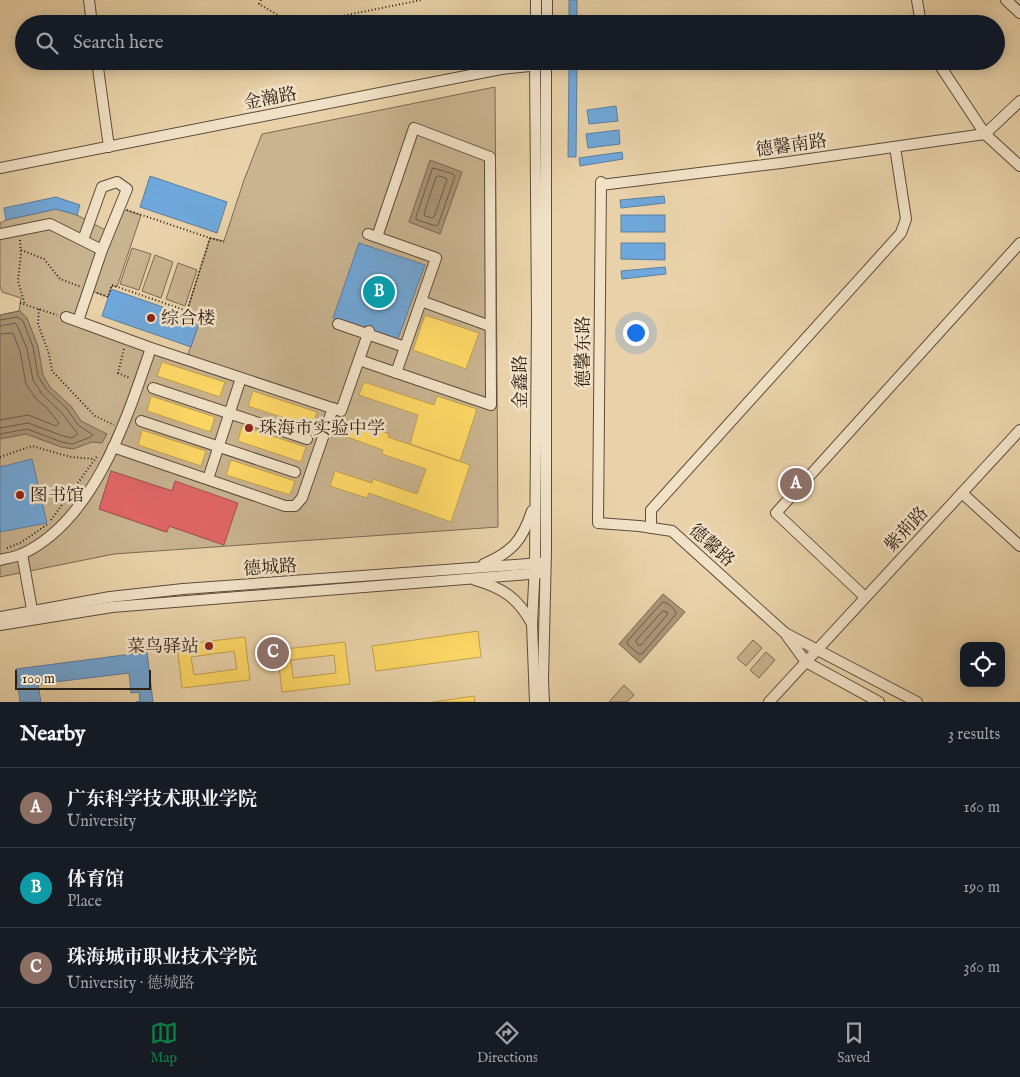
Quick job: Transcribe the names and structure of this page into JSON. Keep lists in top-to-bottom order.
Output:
{
  "streets": {
    "street": [
      "金瀚路",
      "德馨南路",
      "德馨东路",
      "金鑫路",
      "紫荊路",
      "德馨路",
      "德城路"
    ]
  },
  "crossings": [
    ["德馨南路", "德馨东路"],
    ["德馨东路", "德馨路"],
    ["金鑫路", "德城路"],
    ["紫荊路", "德馨路"]
  ],
  "places": [
    "综合楼",
    "珠海市实验中学",
    "图书馆",
    "菜鸟驿站"
  ],
  "scale_bar": "100 m",
  "page": {
    "search": "Search here",
    "pins": ["B", "A", "C"],
    "scale": "100 m",
    "heading": ["Nearby", "3 results"],
    "list": [
      {
        "mark": "A",
        "name": "广东科学技术职业学院",
        "note": "University",
        "value": "160 m"
      },
      {
        "mark": "B",
        "name": "体育馆",
        "note": "Place",
        "value": "190 m"
      },
      {
        "mark": "C",
        "name": "珠海城市职业技术学院",
        "note": "University · 德城路",
        "value": "360 m"
      }
    ],
    "nav": ["Map", "Directions", "Saved"]
  }
}
